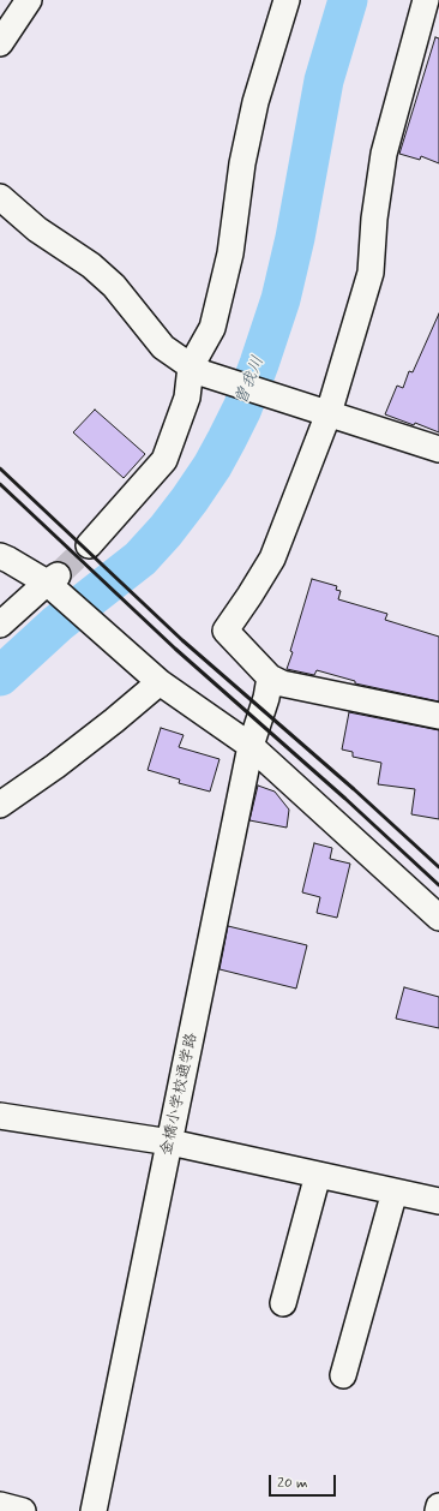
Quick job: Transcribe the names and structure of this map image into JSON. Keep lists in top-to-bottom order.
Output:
{
  "streets": {
    "street": ["金橋小学校通学路"]
  },
  "water": ["曽我川"],
  "scale_bar": "20 m"
}
